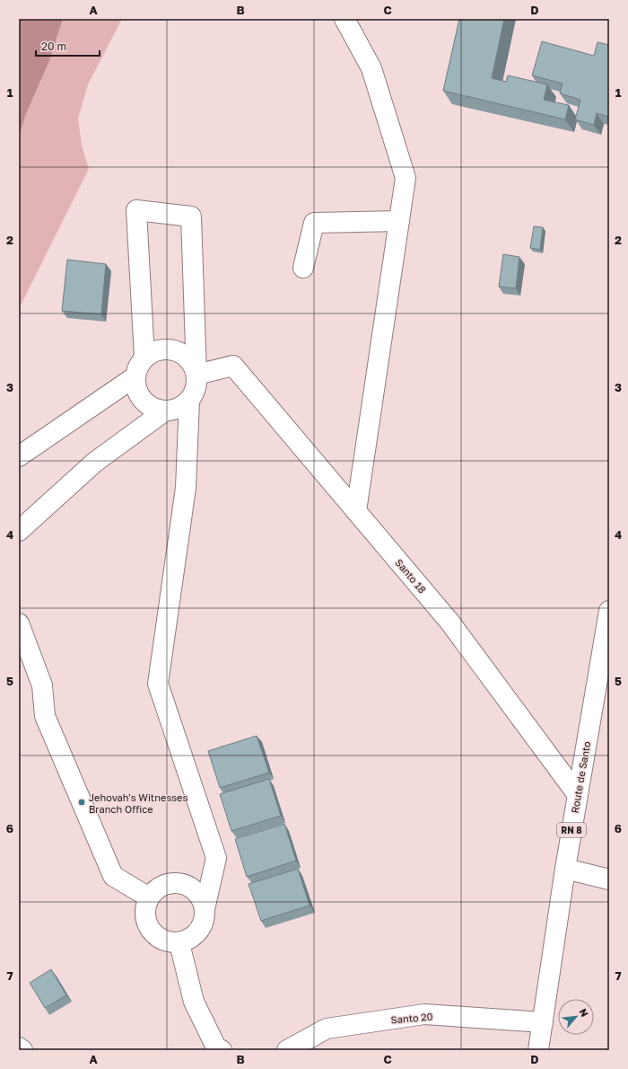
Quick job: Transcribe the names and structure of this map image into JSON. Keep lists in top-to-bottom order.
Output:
{
  "streets": {
    "street": [
      "Santo 18",
      "Route de Santo",
      "RN 8",
      "Santo 20"
    ]
  },
  "crossings": [
    ["Santo 18", "Route de Santo"],
    ["Route de Santo", "Santo 20"]
  ],
  "places": ["Jehovah's Witnesses Branch Office"],
  "scale_bar": "20 m",
  "north": "top right",
  "grid": {
    "columns": [
      "A",
      "B",
      "C",
      "D"
    ],
    "rows": [
      "1",
      "2",
      "3",
      "4",
      "5",
      "6",
      "7"
    ]
  }
}
